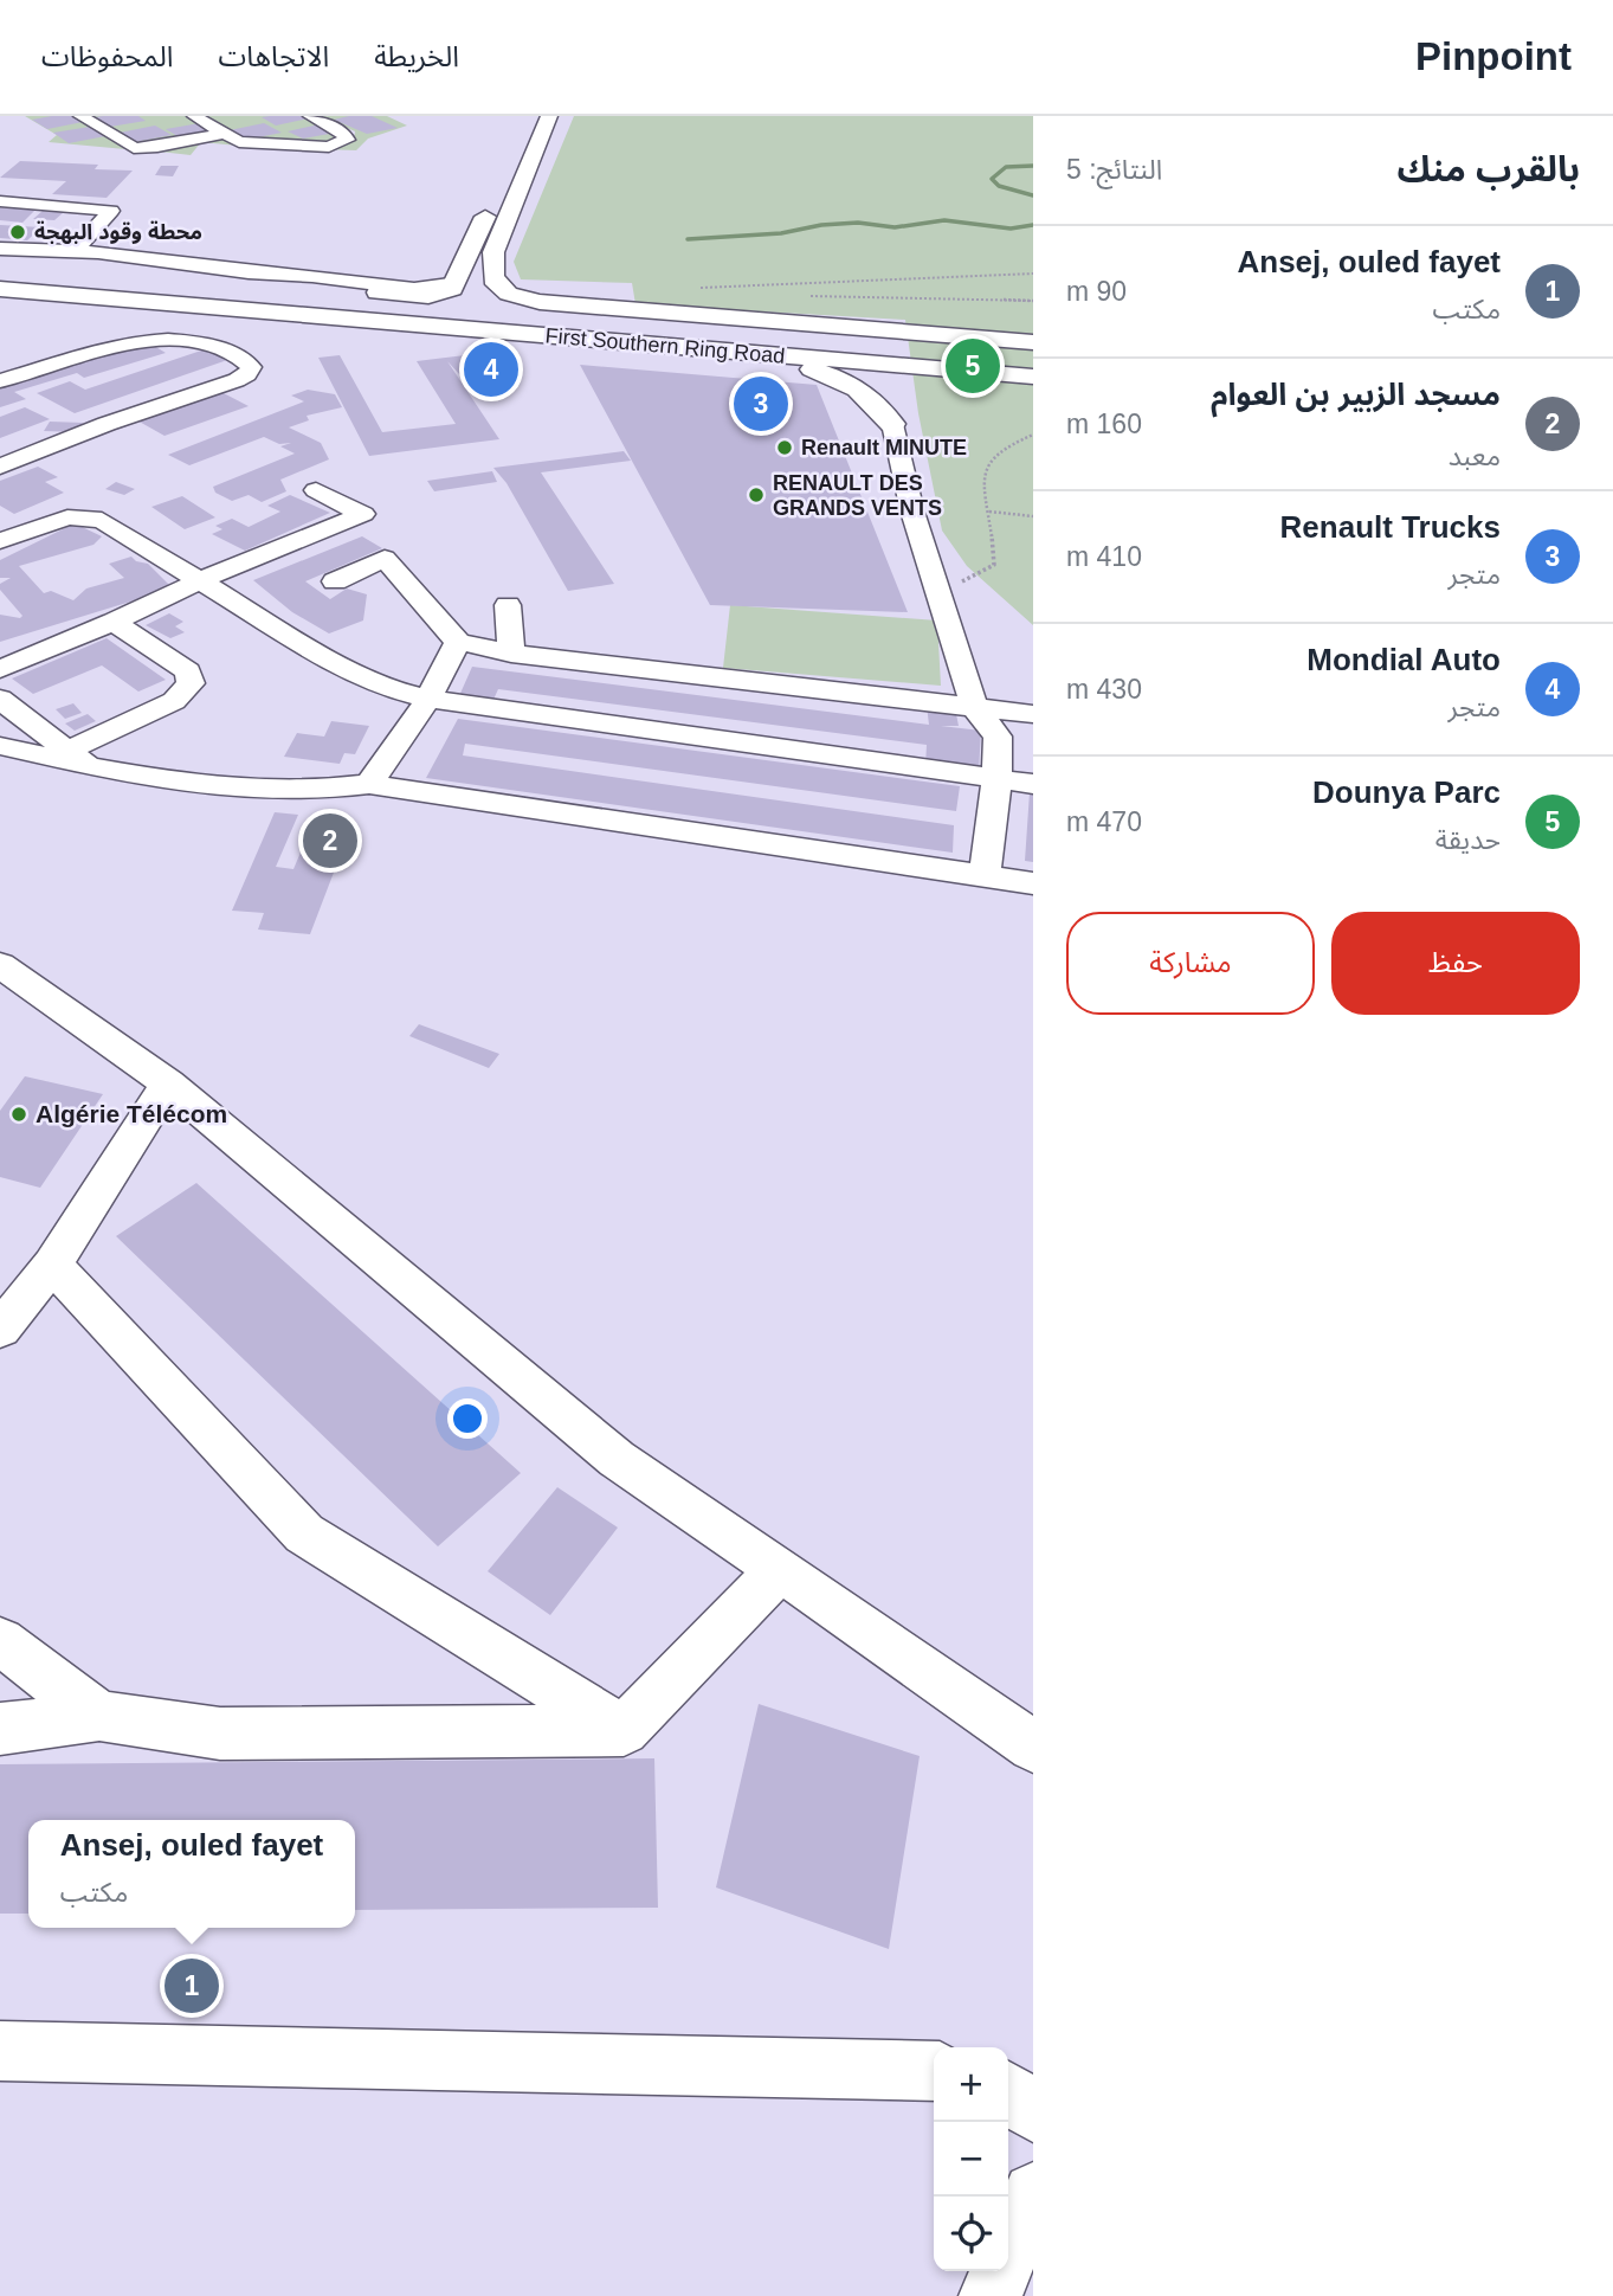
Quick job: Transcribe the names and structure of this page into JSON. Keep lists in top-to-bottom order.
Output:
{
  "streets": {
    "highway": ["First Southern Ring Road"]
  },
  "places": [
    "محطة وقود البهجة",
    "Renault MINUTE",
    "RENAULT DES GRANDS VENTS",
    "Algérie Télécom"
  ],
  "page": {
    "header": "Pinpoint",
    "nav": ["الخريطة", "الاتجاهات", "المحفوظات"],
    "heading": ["بالقرب منك", "النتائج: 5"],
    "list": [
      {
        "mark": "1",
        "name": "Ansej, ouled fayet",
        "note": "مكتب",
        "value": "90 m"
      },
      {
        "mark": "2",
        "name": "مسجد الزبير بن العوام",
        "note": "معبد",
        "value": "160 m"
      },
      {
        "mark": "3",
        "name": "Renault Trucks",
        "note": "متجر",
        "value": "410 m"
      },
      {
        "mark": "4",
        "name": "Mondial Auto",
        "note": "متجر",
        "value": "430 m"
      },
      {
        "mark": "5",
        "name": "Dounya Parc",
        "note": "حديقة",
        "value": "470 m"
      }
    ],
    "pins": [
      "5",
      "4",
      "3",
      "2",
      "1"
    ],
    "buttons": ["حفظ", "مشاركة"],
    "popup": ["Ansej, ouled fayet", "مكتب"],
    "map_buttons": ["+", "−"]
  }
}
